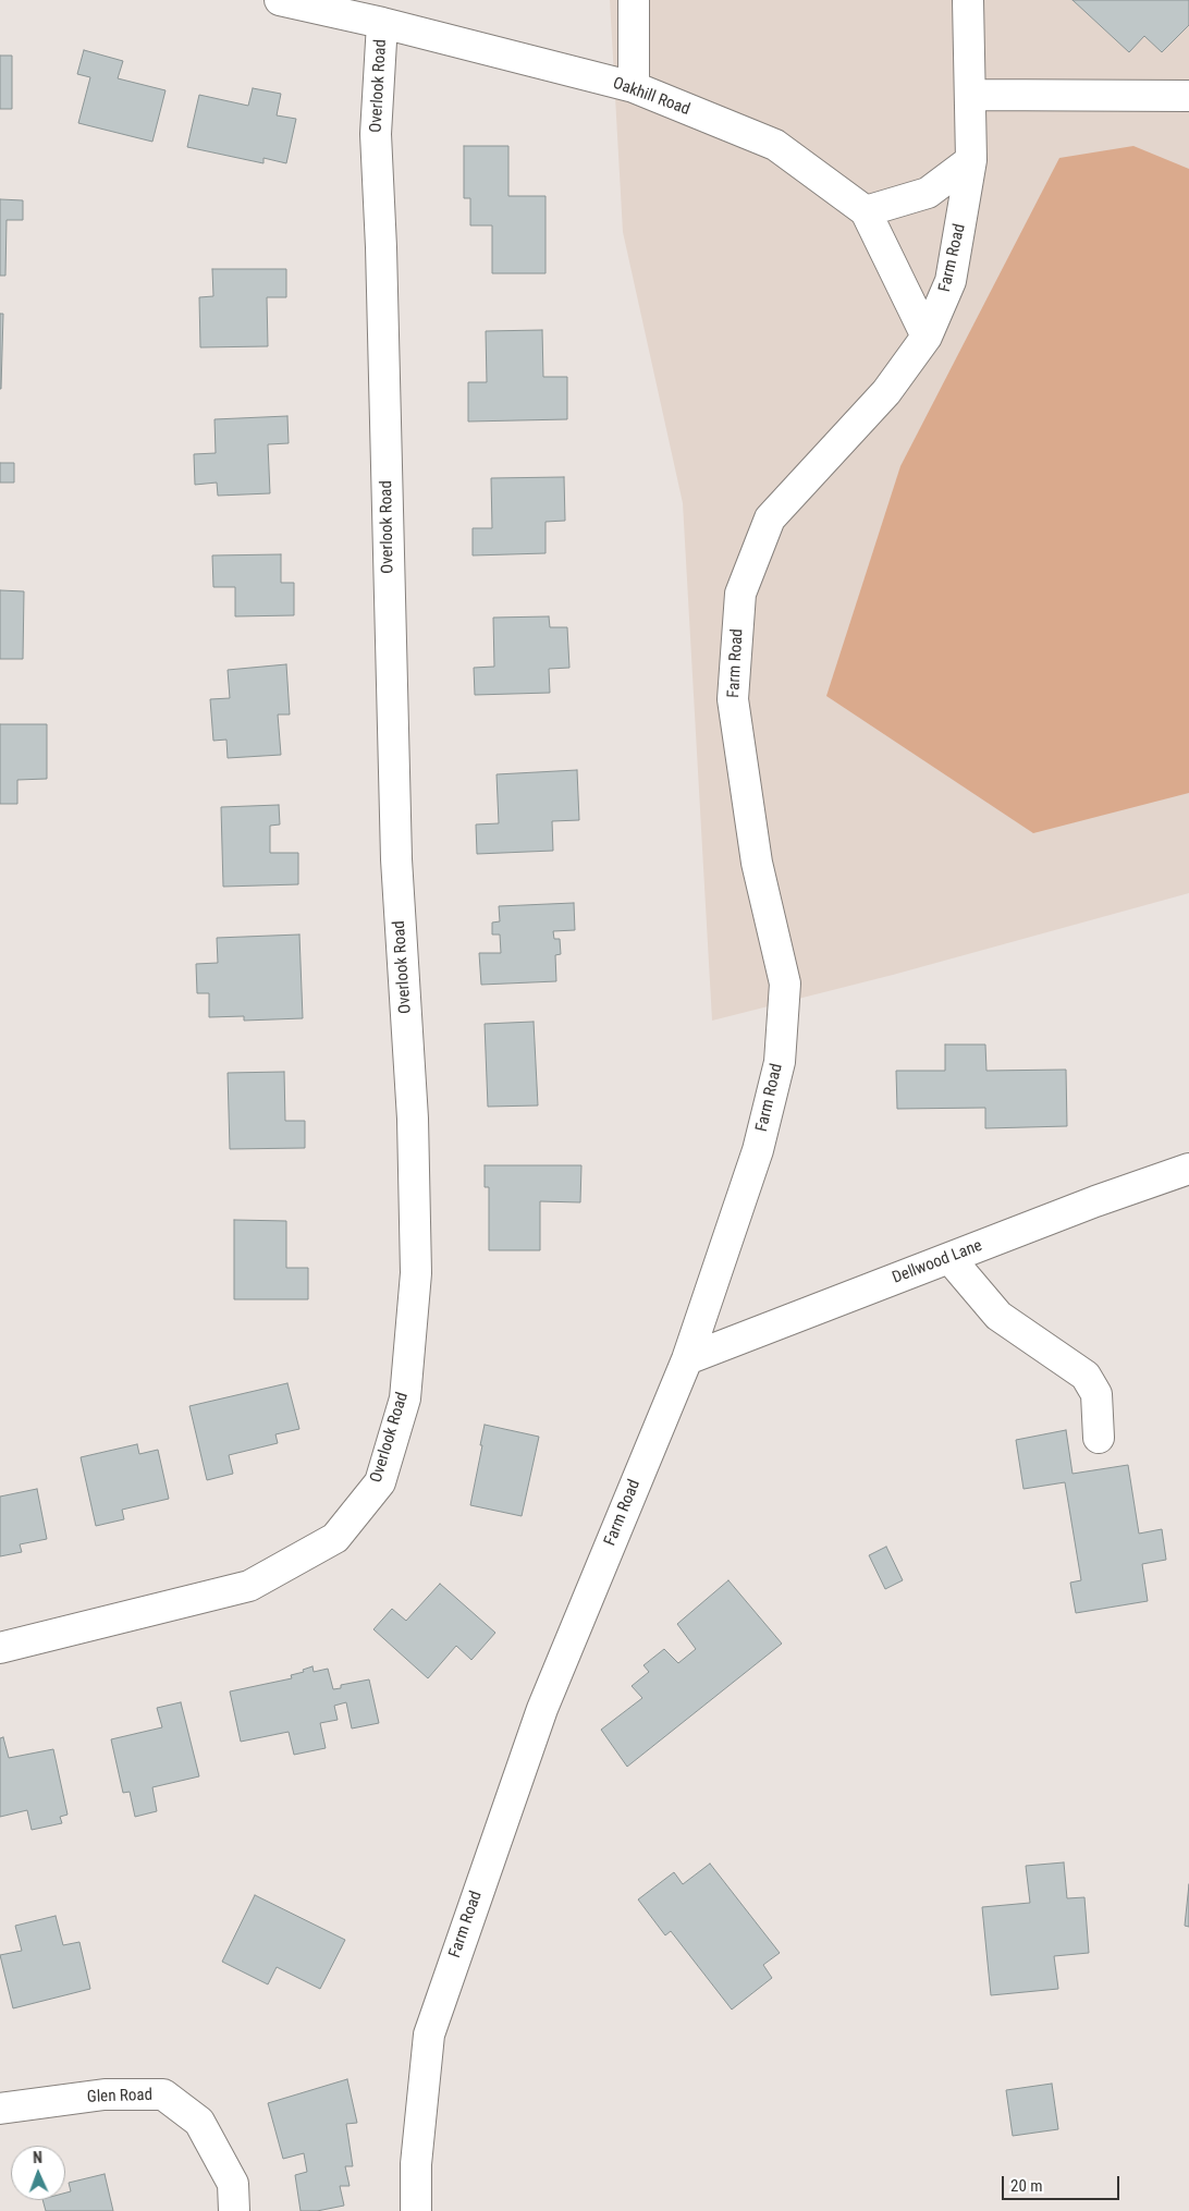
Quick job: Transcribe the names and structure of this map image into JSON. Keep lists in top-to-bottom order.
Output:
{
  "streets": {
    "street": [
      "Overlook Road",
      "Oakhill Road",
      "Farm Road",
      "Dellwood Lane",
      "Glen Road"
    ]
  },
  "crossings": [
    ["Overlook Road", "Oakhill Road"],
    ["Oakhill Road", "Farm Road"],
    ["Farm Road", "Dellwood Lane"]
  ],
  "scale_bar": "20 m",
  "north": "top"
}
